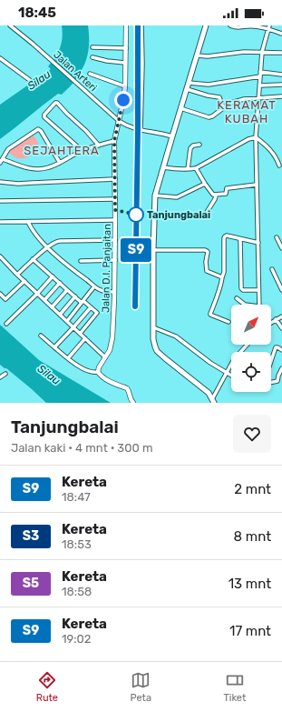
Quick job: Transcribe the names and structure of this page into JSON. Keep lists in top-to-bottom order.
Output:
{
  "streets": {
    "main road": ["Jalan D.I. Panjaitan"],
    "street": ["Jalan Arteri"]
  },
  "crossings": [
    ["Jalan Arteri", "Jalan D.I. Panjaitan"]
  ],
  "districts": ["KERAMAT KUBAH", "SEJAHTERA"],
  "water": ["Silau"],
  "places": ["Tanjungbalai"],
  "north": "top right",
  "page": {
    "status": "18:45",
    "on_map": "S9",
    "heading": ["Tanjungbalai", "Jalan kaki · 4 mnt · 300 m"],
    "list": [
      {
        "mark": "S9",
        "name": "Kereta",
        "note": "18:47",
        "value": "2 mnt"
      },
      {
        "mark": "S3",
        "name": "Kereta",
        "note": "18:53",
        "value": "8 mnt"
      },
      {
        "mark": "S5",
        "name": "Kereta",
        "note": "18:58",
        "value": "13 mnt"
      },
      {
        "mark": "S9",
        "name": "Kereta",
        "note": "19:02",
        "value": "17 mnt"
      }
    ],
    "tabs": ["Rute", "Peta", "Tiket"]
  }
}
